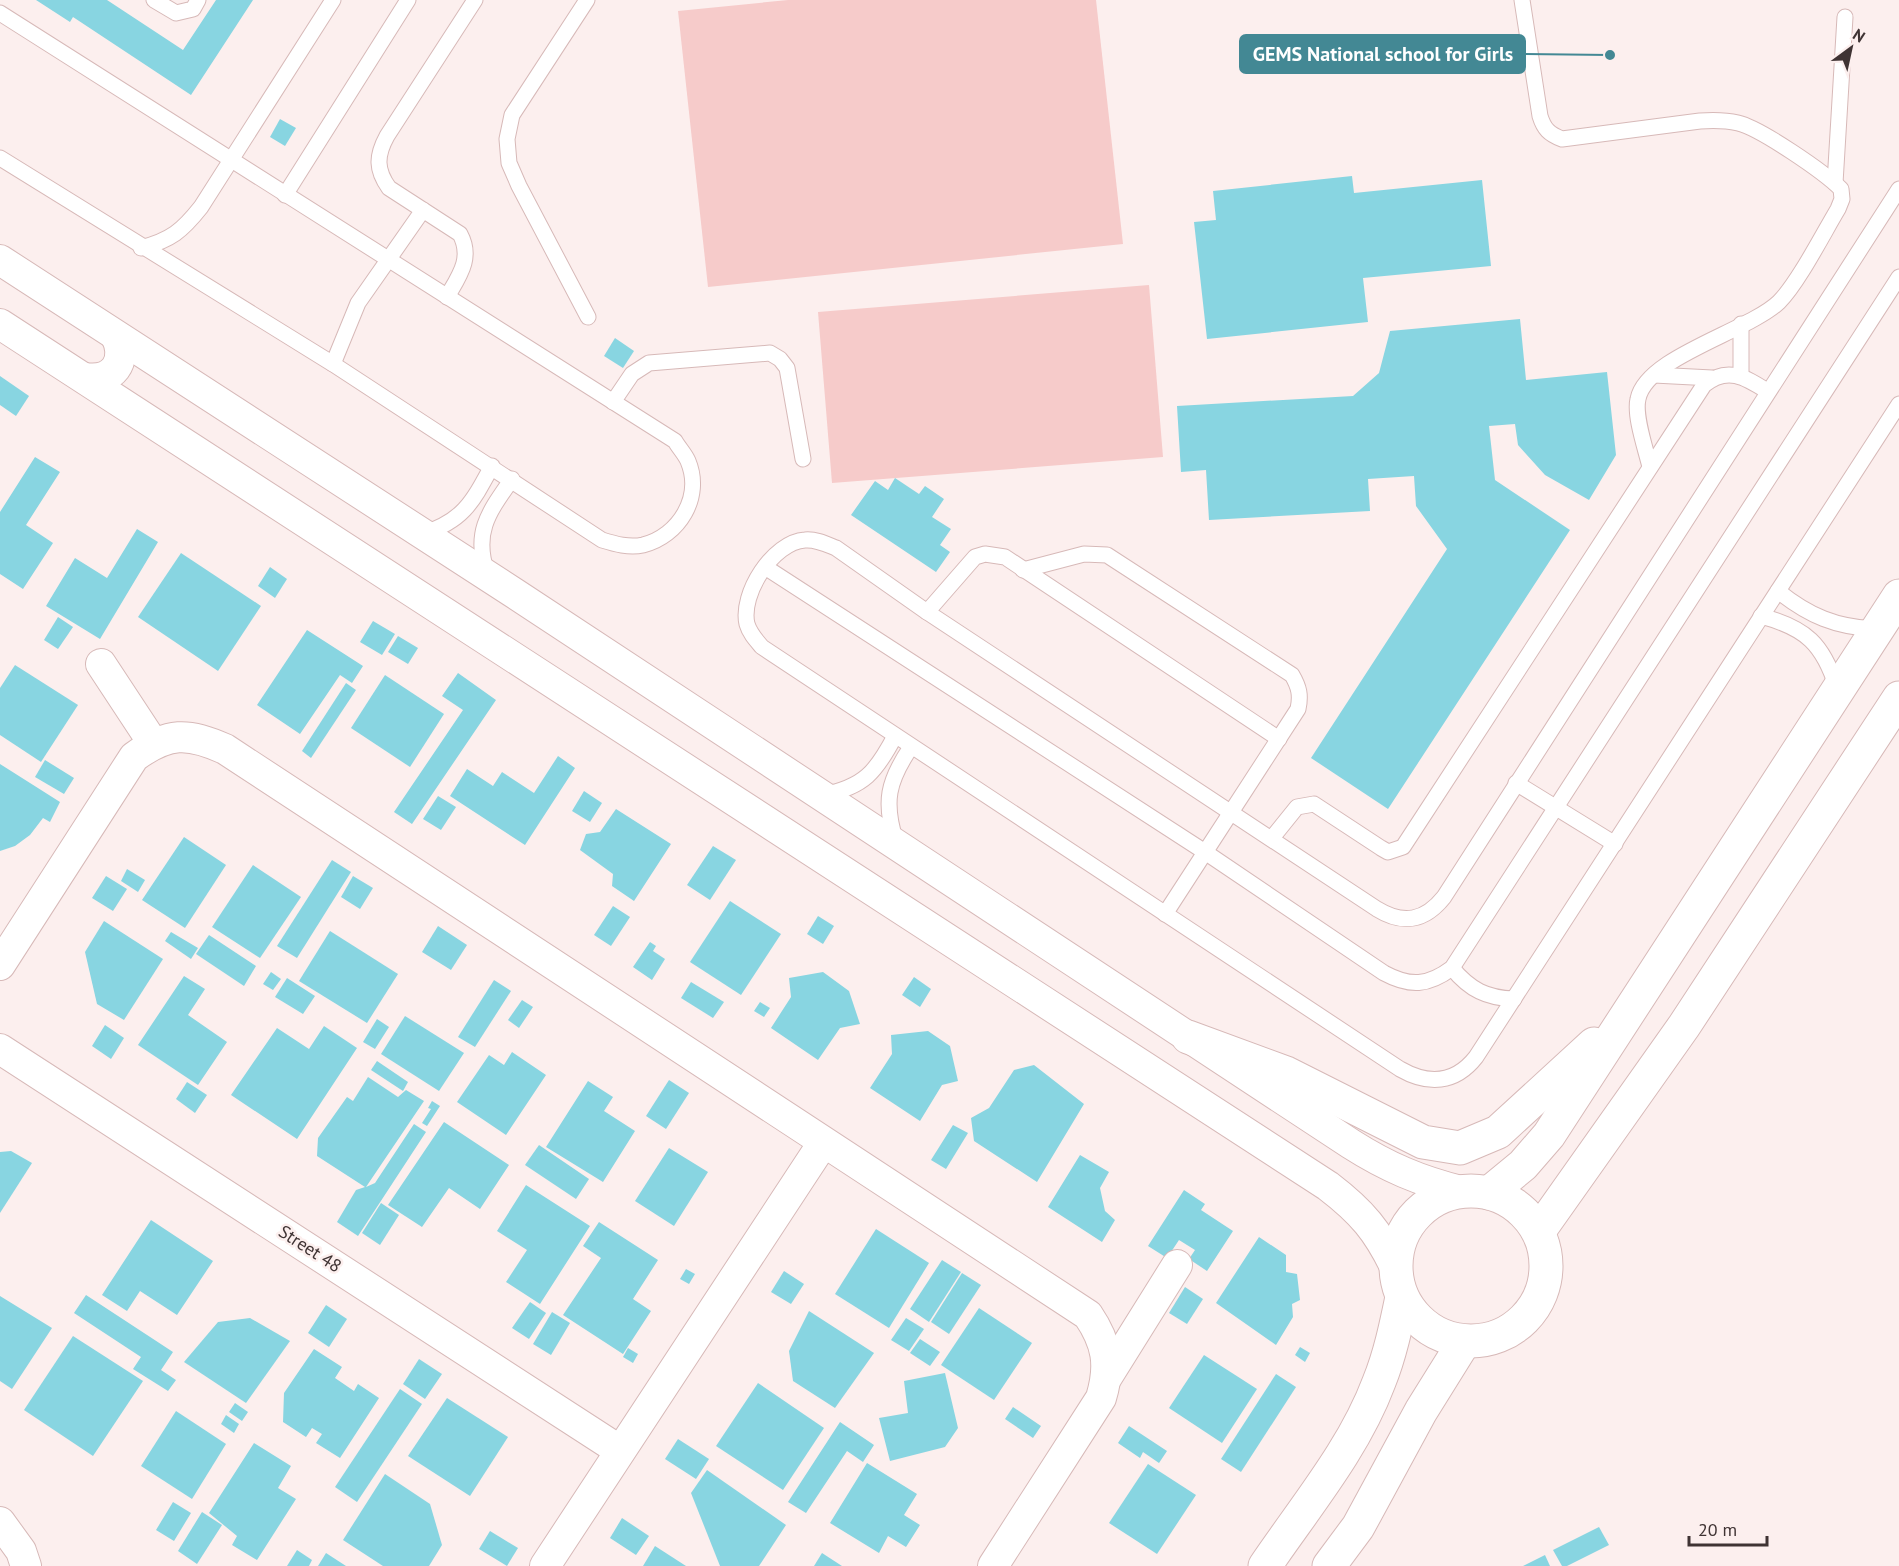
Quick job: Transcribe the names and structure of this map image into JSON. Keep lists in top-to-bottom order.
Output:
{
  "streets": {
    "street": ["Street 48"]
  },
  "places": ["GEMS National school for Girls"],
  "scale_bar": "20 m",
  "north": "top right"
}
